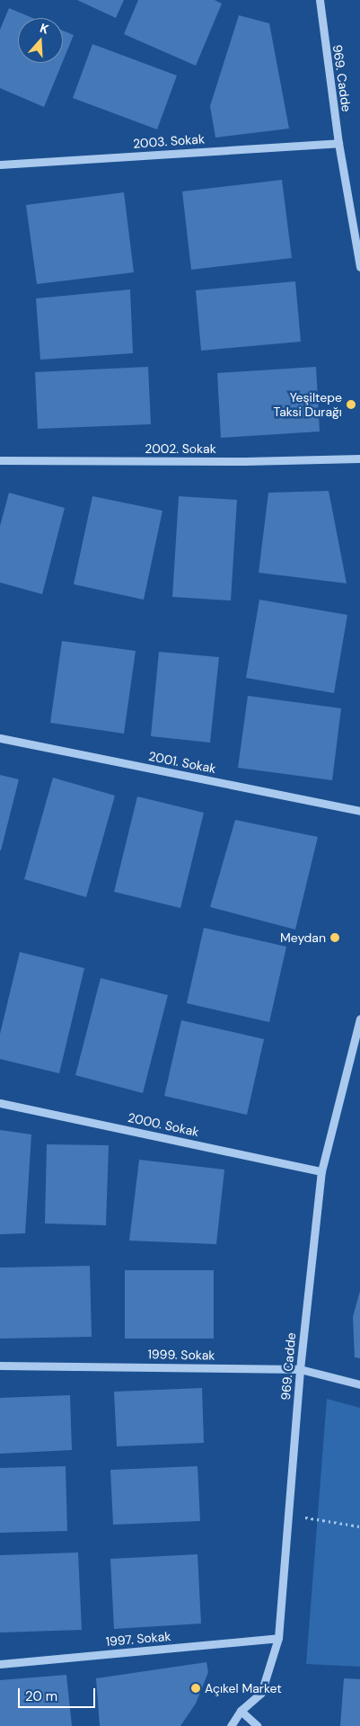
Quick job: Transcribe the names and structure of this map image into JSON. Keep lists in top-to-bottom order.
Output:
{
  "streets": {
    "street": [
      "969. Cadde",
      "2003. Sokak",
      "2002. Sokak",
      "2001. Sokak",
      "2000. Sokak",
      "1999. Sokak",
      "1997. Sokak"
    ]
  },
  "crossings": [
    ["969. Cadde", "2003. Sokak"],
    ["969. Cadde", "2000. Sokak"],
    ["969. Cadde", "1999. Sokak"],
    ["969. Cadde", "1997. Sokak"]
  ],
  "places": ["Yeşiltepe Taksi Durağı", "Meydan", "Açıkel Market"],
  "scale_bar": "20 m",
  "north": "top"
}
